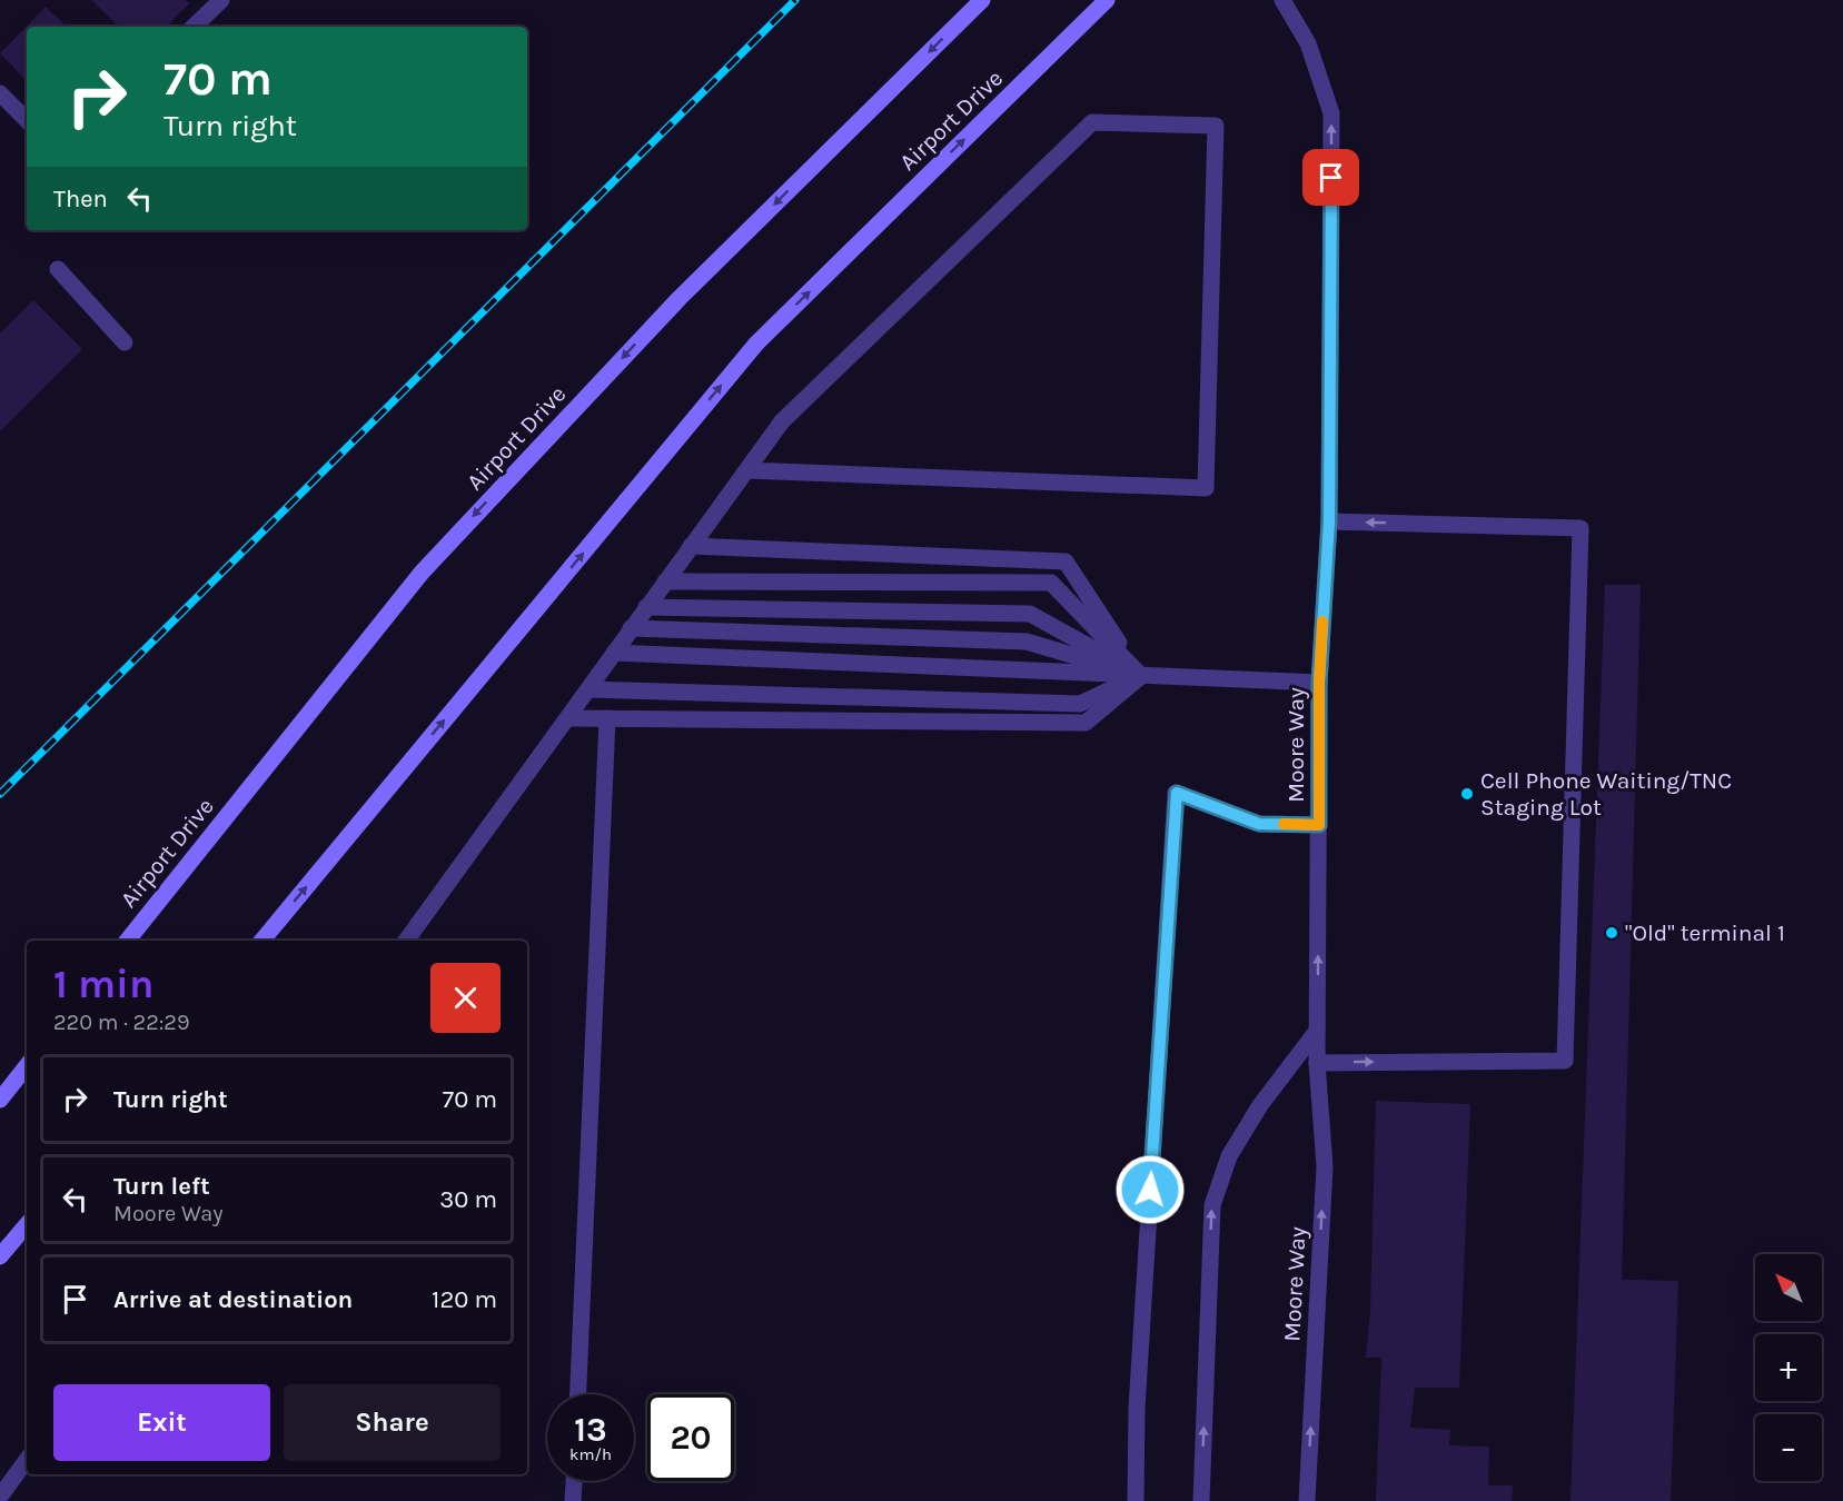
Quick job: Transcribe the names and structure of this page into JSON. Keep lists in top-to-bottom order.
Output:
{
  "streets": {
    "main road": ["Airport Drive"],
    "street": ["Moore Way"]
  },
  "places": ["Cell Phone Waiting/TNC Staging Lot", "\"Old\" terminal 1"],
  "north": "top left",
  "page": {
    "turn": ["70 m", "Turn right"],
    "then": "Then",
    "heading": ["1 min", "220 m · 22:29"],
    "list": [
      {
        "name": "Turn right",
        "value": "70 m"
      },
      {
        "name": "Turn left",
        "note": "Moore Way",
        "value": "30 m"
      },
      {
        "name": "Arrive at destination",
        "value": "120 m"
      }
    ],
    "map_buttons": ["+", "−"],
    "buttons": ["Exit", "Share"],
    "speed": "13 km/h",
    "limit": "20"
  }
}
